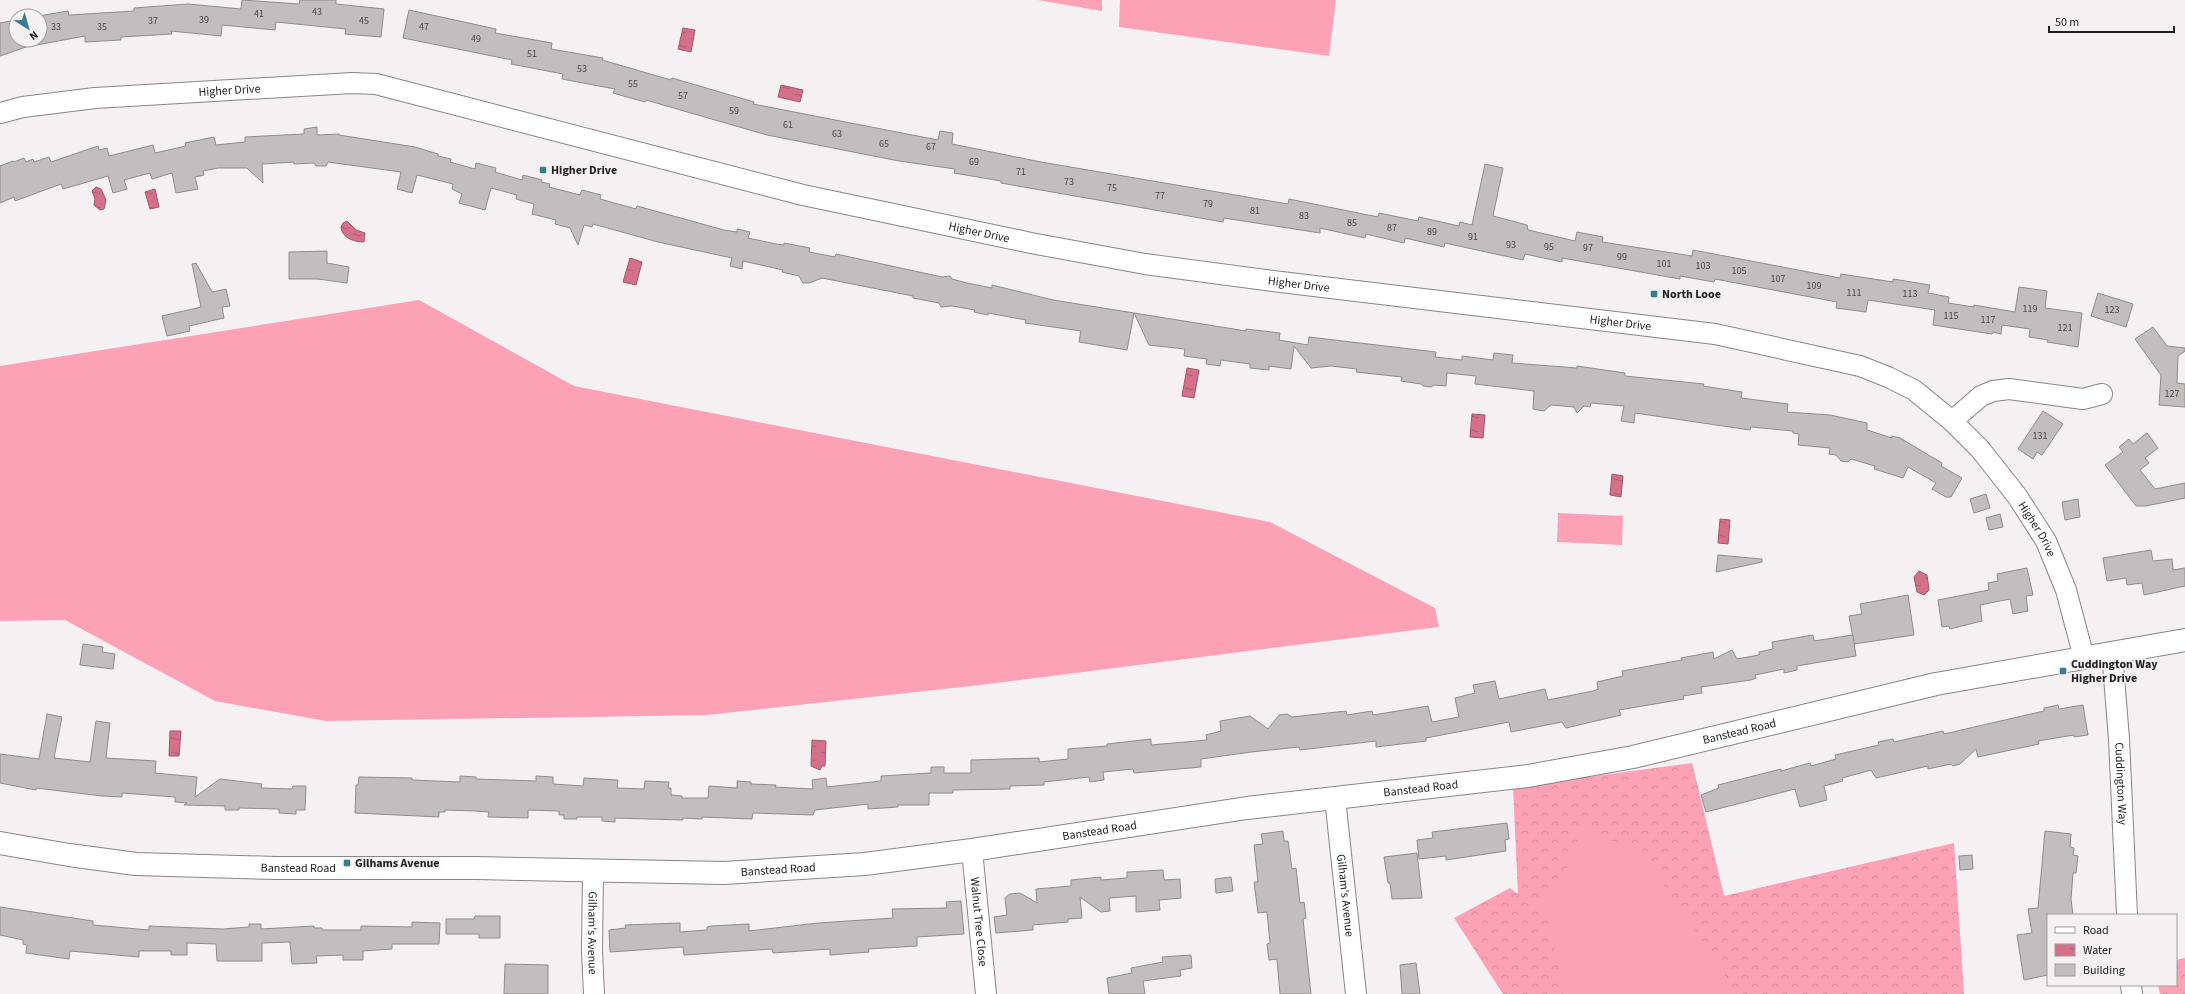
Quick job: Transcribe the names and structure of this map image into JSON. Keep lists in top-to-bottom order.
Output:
{
  "streets": {
    "street": [
      "Higher Drive",
      "Banstead Road",
      "Cuddington Way",
      "Gilham's Avenue",
      "Walnut Tree Close"
    ]
  },
  "crossings": [
    ["Higher Drive", "Banstead Road"],
    ["Banstead Road", "Cuddington Way"],
    ["Banstead Road", "Gilham's Avenue"],
    ["Banstead Road", "Walnut Tree Close"]
  ],
  "places": {
    "transit": [
      "Higher Drive",
      "North Looe",
      "Cuddington Way Higher Drive",
      "Gilhams Avenue"
    ]
  },
  "house_numbers": [
    "43",
    "41",
    "39",
    "37",
    "45",
    "33",
    "35",
    "47",
    "49",
    "51",
    "53",
    "55",
    "57",
    "59",
    "61",
    "63",
    "65",
    "67",
    "69",
    "71",
    "73",
    "75",
    "77",
    "79",
    "81",
    "83",
    "85",
    "87",
    "89",
    "91",
    "93",
    "95",
    "97",
    "99",
    "101",
    "103",
    "105",
    "107",
    "109",
    "111",
    "113",
    "119",
    "123",
    "115",
    "117",
    "121",
    "127",
    "131"
  ],
  "legend": ["Road", "Water", "Building"],
  "scale_bar": "50 m",
  "north": "bottom right"
}
